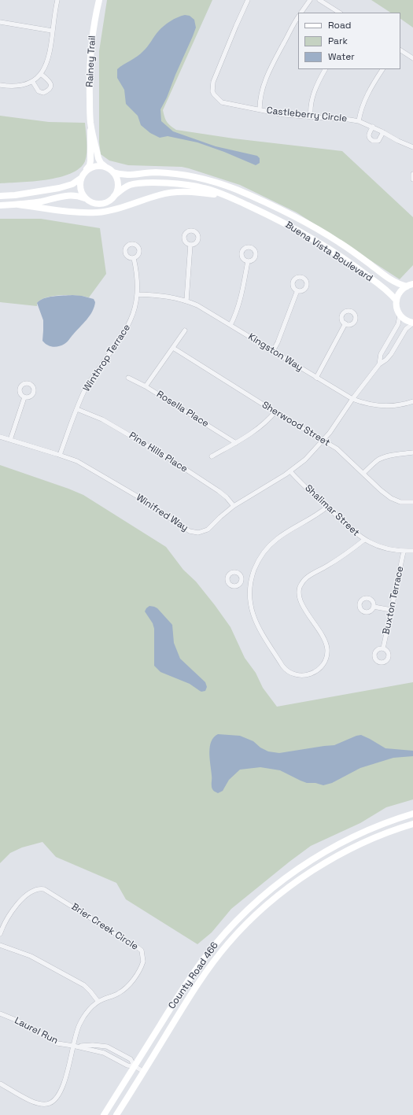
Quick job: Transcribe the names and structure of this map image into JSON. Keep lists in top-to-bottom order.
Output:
{
  "streets": {
    "main road": ["Rainey Trail", "Buena Vista Boulevard", "County Road 466"],
    "street": [
      "Castleberry Circle",
      "Kingston Way",
      "Winthrop Terrace",
      "Rosella Place",
      "Sherwood Street",
      "Pine Hills Place",
      "Shalimar Street",
      "Winifred Way",
      "Buxton Terrace",
      "Brier Creek Circle",
      "Laurel Run"
    ]
  },
  "crossings": [
    ["Rainey Trail", "Buena Vista Boulevard"],
    ["Kingston Way", "Winthrop Terrace"],
    ["Kingston Way", "Winifred Way"],
    ["Winthrop Terrace", "Pine Hills Place"],
    ["Winthrop Terrace", "Winifred Way"],
    ["Sherwood Street", "Winifred Way"],
    ["Pine Hills Place", "Winifred Way"],
    ["Shalimar Street", "Winifred Way"],
    ["Shalimar Street", "Buxton Terrace"],
    ["Brier Creek Circle", "Laurel Run"],
    ["County Road 466", "Laurel Run"]
  ],
  "legend": ["Road", "Park", "Water"]
}
